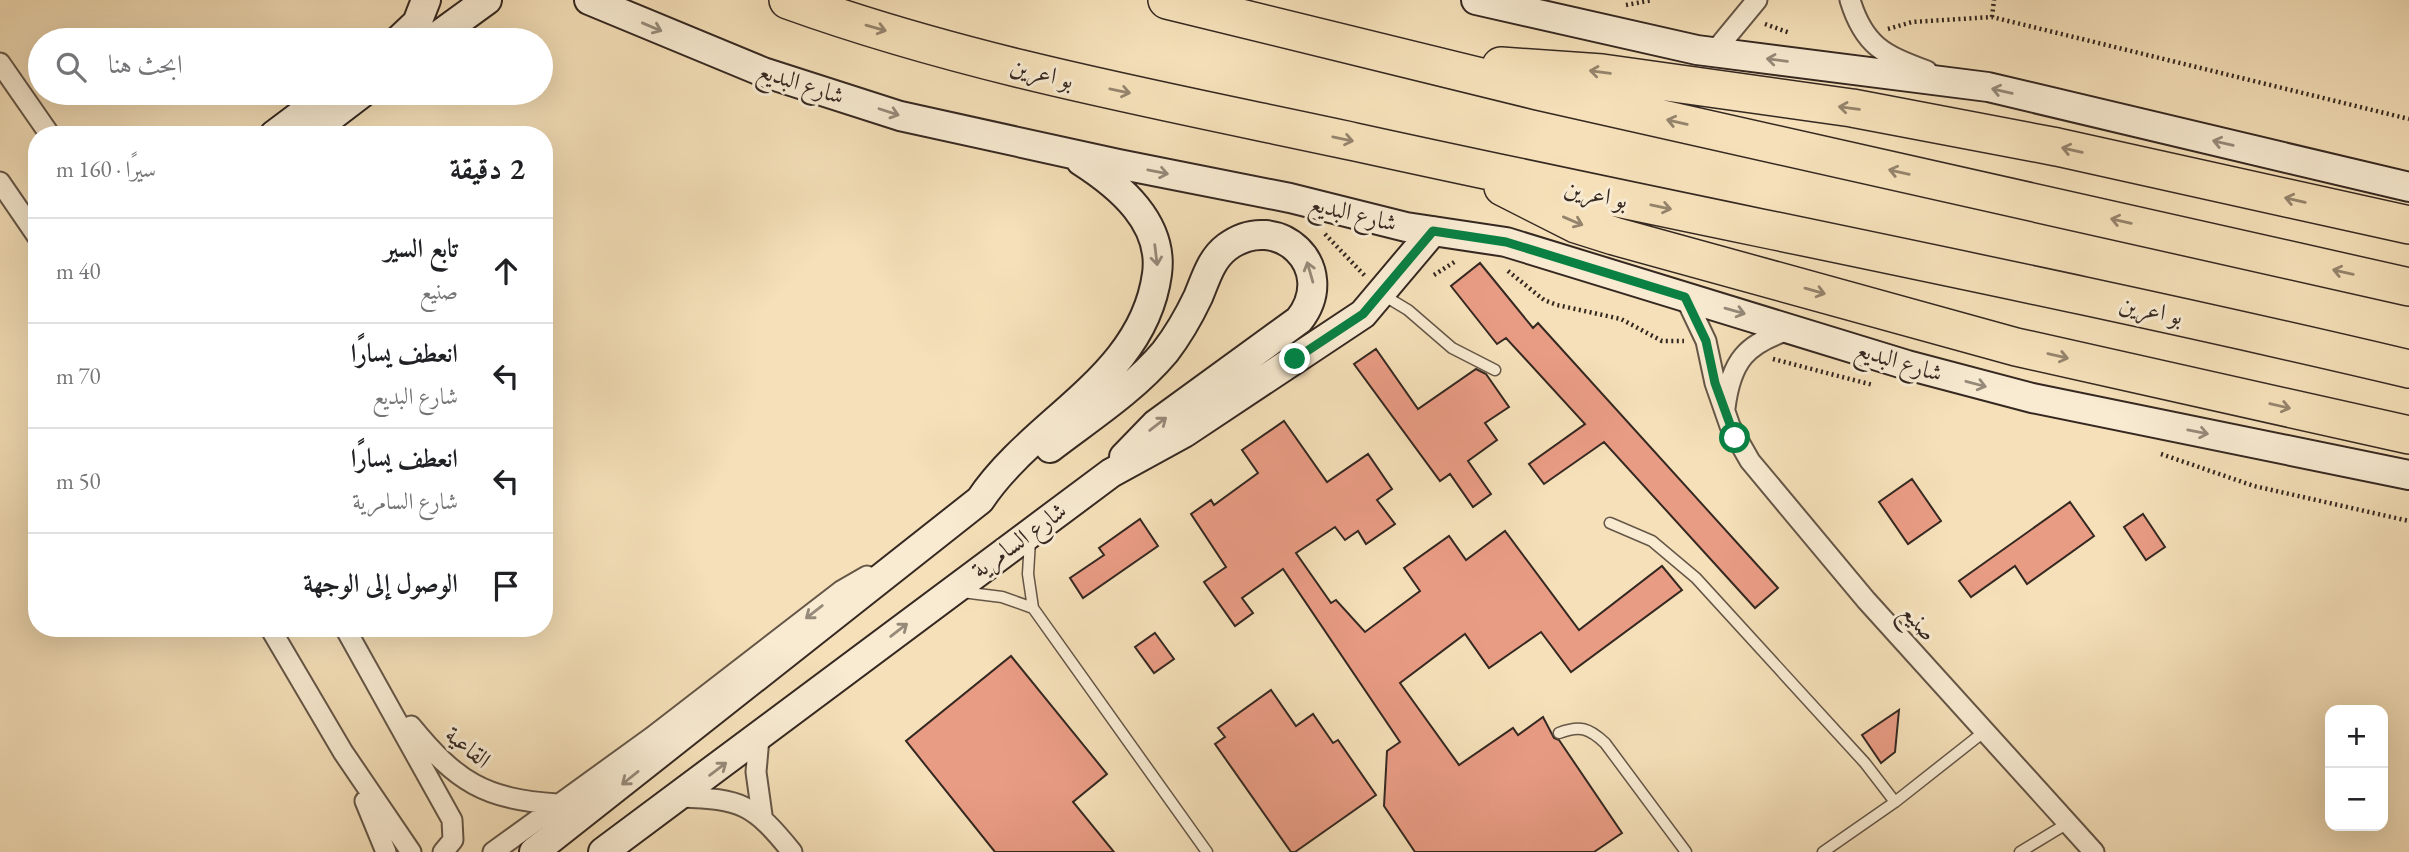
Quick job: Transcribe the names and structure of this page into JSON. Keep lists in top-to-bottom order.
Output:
{
  "streets": {
    "highway": ["بو اعرين"],
    "main road": ["شارع البديع", "شارع السامرية"],
    "street": ["صنيع", "القاعية"]
  },
  "crossings": [
    ["شارع البديع", "شارع السامرية"],
    ["شارع البديع", "صنيع"]
  ],
  "one_way": ["شارع البديع"],
  "page": {
    "search": "ابحث هنا",
    "heading": ["2 دقيقة", "سيرًا · 160 m"],
    "list": [
      ["تابع السير", "صنيع", "40 m"],
      ["انعطف يسارًا", "شارع البديع", "70 m"],
      ["انعطف يسارًا", "شارع السامرية", "50 m"],
      "الوصول إلى الوجهة"
    ],
    "map_buttons": ["+", "−"]
  }
}
